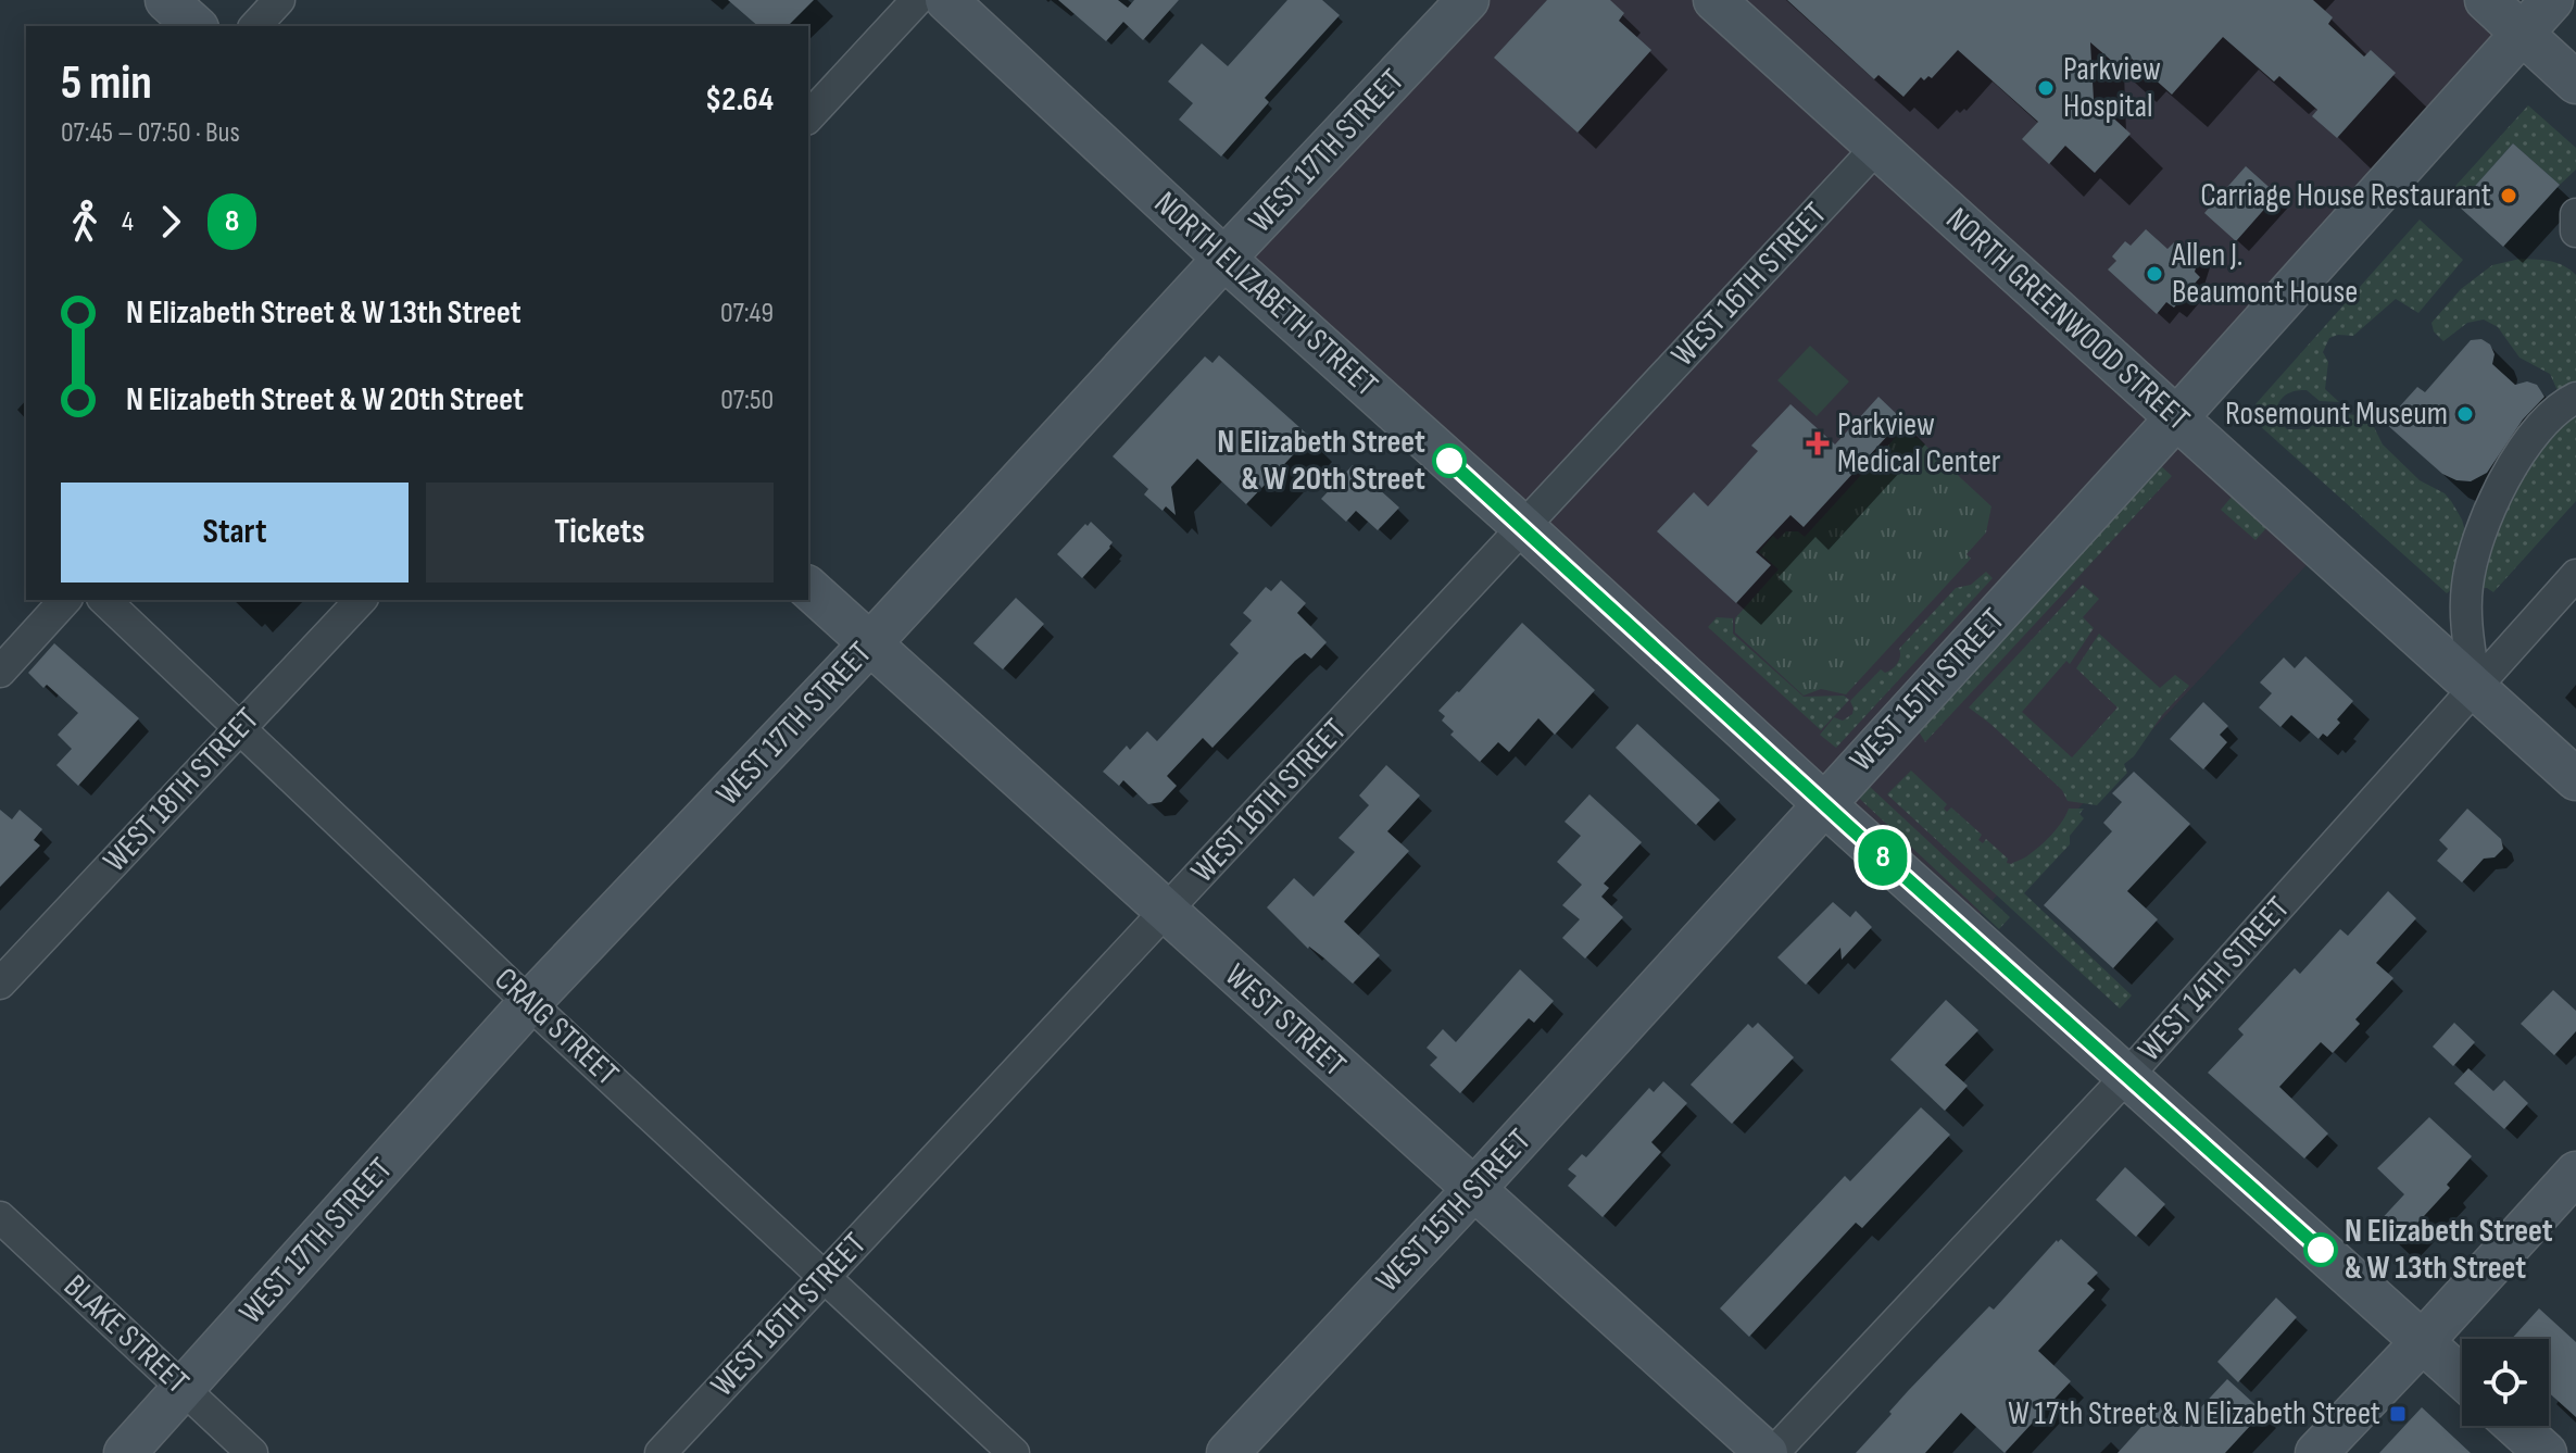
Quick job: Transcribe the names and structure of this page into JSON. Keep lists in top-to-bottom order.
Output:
{
  "streets": {
    "street": [
      "WEST 17TH STREET",
      "WEST 16TH STREET",
      "NORTH ELIZABETH STREET",
      "NORTH GREENWOOD STREET",
      "WEST 15TH STREET",
      "WEST 18TH STREET",
      "WEST 14TH STREET",
      "WEST STREET",
      "CRAIG STREET",
      "BLAKE STREET"
    ]
  },
  "crossings": [
    ["WEST 17TH STREET", "NORTH ELIZABETH STREET"],
    ["WEST 17TH STREET", "WEST STREET"],
    ["WEST 17TH STREET", "CRAIG STREET"],
    ["WEST 17TH STREET", "BLAKE STREET"],
    ["WEST 16TH STREET", "NORTH ELIZABETH STREET"],
    ["WEST 16TH STREET", "NORTH GREENWOOD STREET"],
    ["WEST 16TH STREET", "WEST STREET"],
    ["WEST 16TH STREET", "CRAIG STREET"],
    ["NORTH ELIZABETH STREET", "WEST 15TH STREET"],
    ["NORTH ELIZABETH STREET", "WEST 14TH STREET"],
    ["NORTH GREENWOOD STREET", "WEST 15TH STREET"],
    ["NORTH GREENWOOD STREET", "WEST 14TH STREET"],
    ["WEST 15TH STREET", "WEST STREET"],
    ["WEST 18TH STREET", "CRAIG STREET"],
    ["WEST 14TH STREET", "WEST STREET"]
  ],
  "places": {
    "other": [
      "Parkview Hospital",
      "Carriage House Restaurant",
      "Allen J. Beaumont House",
      "Rosemount Museum",
      "N Elizabeth Street & W 20th Street",
      "N Elizabeth Street & W 13th Street"
    ],
    "health": ["Parkview Medical Center"],
    "transit": ["W 17th Street & N Elizabeth Street"]
  },
  "lines": ["bus line 8"],
  "page": {
    "on_map": "8",
    "heading": ["5 min", "07:45 – 07:50 · Bus", "$2.64"],
    "legs": ["4", "8"],
    "list": [
      {
        "name": "N Elizabeth Street & W 13th Street",
        "value": "07:49"
      },
      {
        "name": "N Elizabeth Street & W 20th Street",
        "value": "07:50"
      }
    ],
    "buttons": ["Start", "Tickets"]
  }
}
